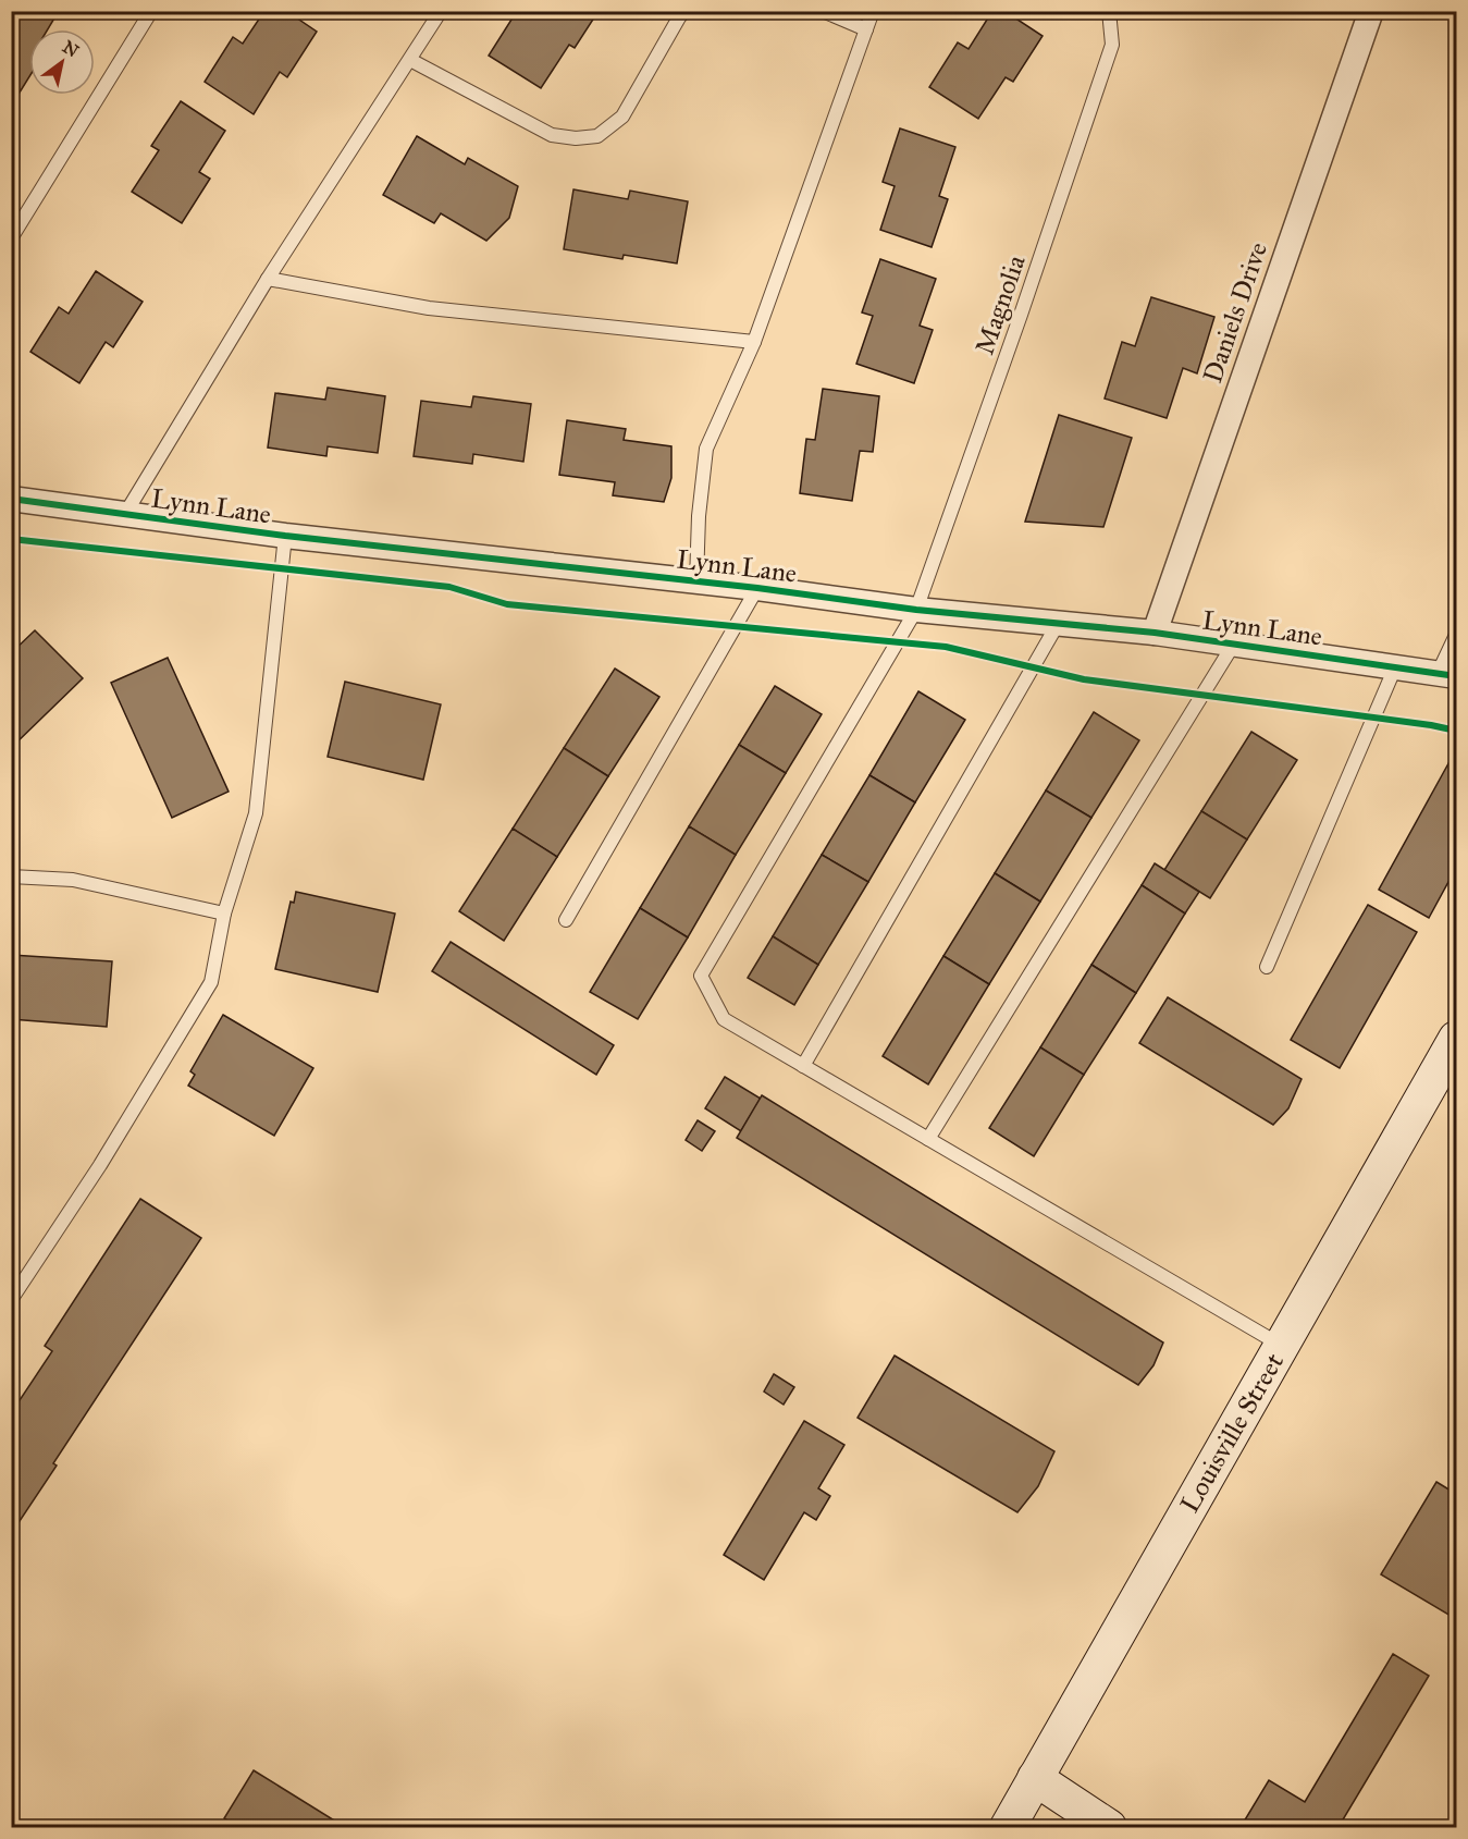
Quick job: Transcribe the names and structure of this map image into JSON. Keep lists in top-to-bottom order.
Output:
{
  "streets": {
    "main road": ["Louisville Street"],
    "street": ["Daniels Drive", "Lynn Lane"],
    "lane": ["Magnolia"]
  },
  "crossings": [
    ["Magnolia", "Lynn Lane"],
    ["Daniels Drive", "Lynn Lane"]
  ],
  "north": "top right"
}
